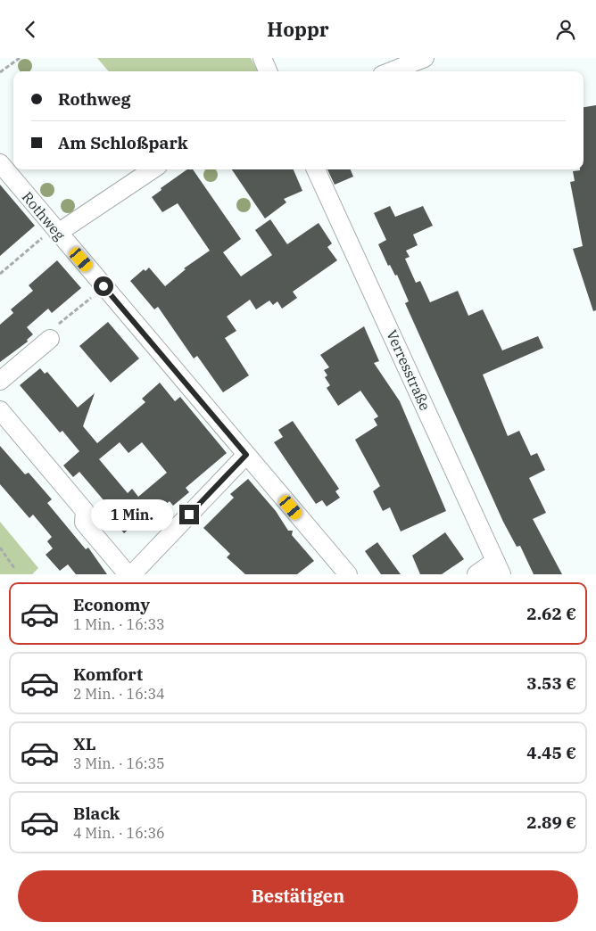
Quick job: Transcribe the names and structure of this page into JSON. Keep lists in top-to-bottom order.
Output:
{
  "streets": {
    "street": ["Rothweg", "Verresstraße"]
  },
  "page": {
    "header": "Hoppr",
    "banner": ["Rothweg", "Am Schloßpark"],
    "bubble": "1 Min.",
    "list": [
      {
        "name": "Economy",
        "note": "1 Min. · 16:33",
        "value": "2.62 €"
      },
      {
        "name": "Komfort",
        "note": "2 Min. · 16:34",
        "value": "3.53 €"
      },
      {
        "name": "XL",
        "note": "3 Min. · 16:35",
        "value": "4.45 €"
      },
      {
        "name": "Black",
        "note": "4 Min. · 16:36",
        "value": "2.89 €"
      }
    ],
    "buttons": "Bestätigen"
  }
}
